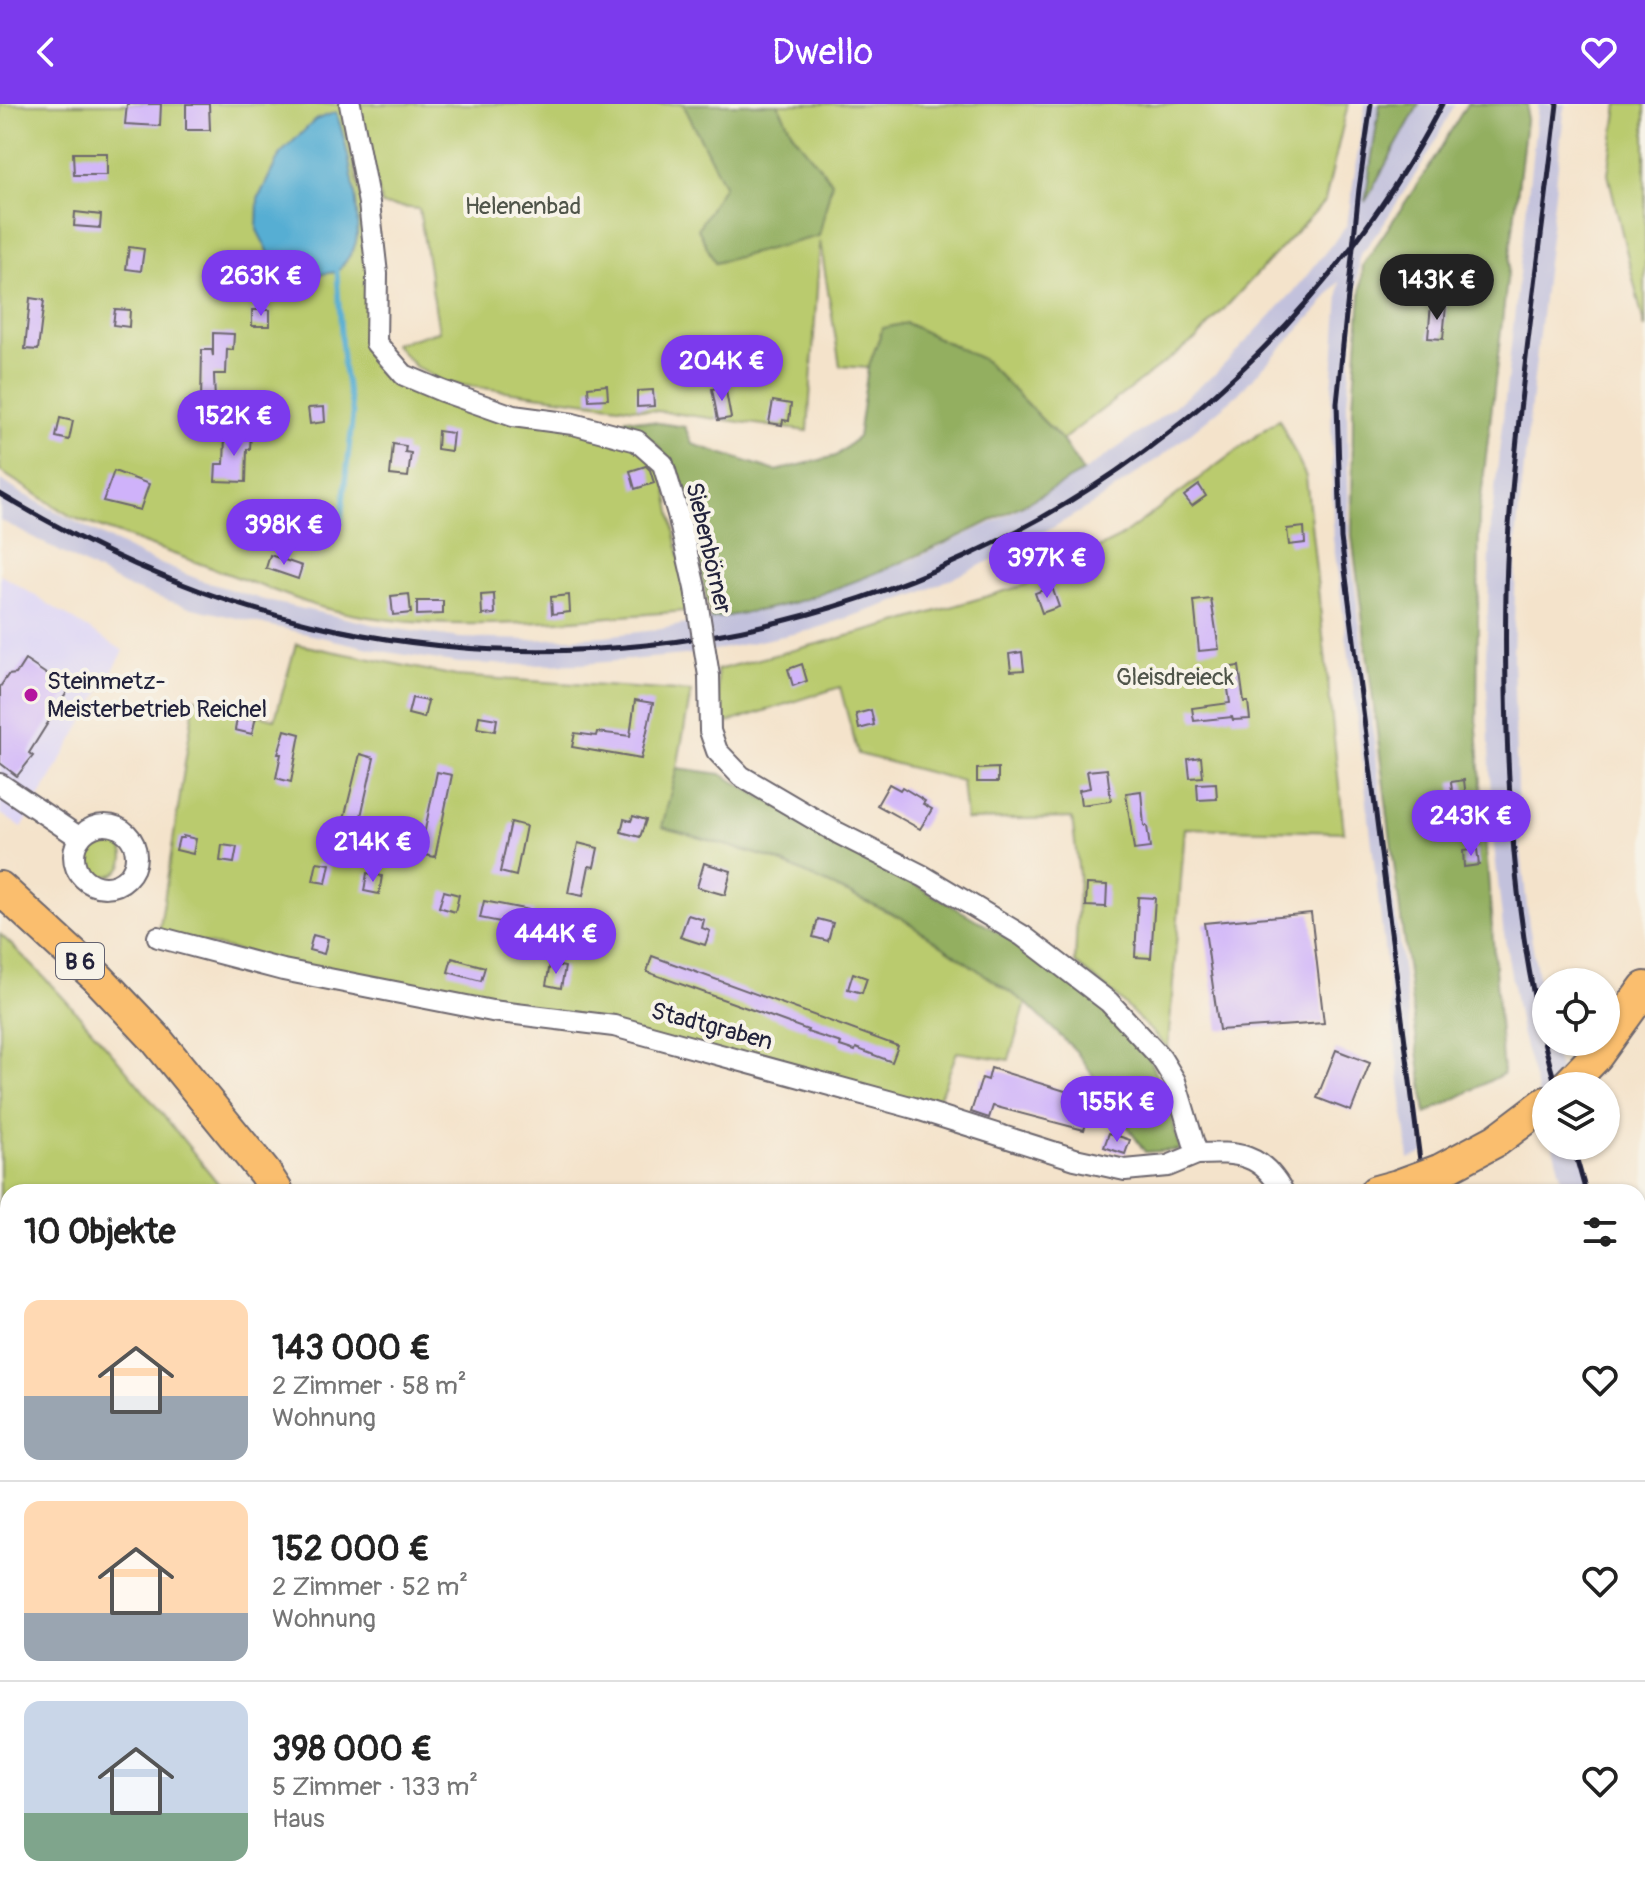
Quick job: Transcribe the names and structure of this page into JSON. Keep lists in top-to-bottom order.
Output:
{
  "streets": {
    "main road": ["B 6"],
    "street": ["Siebenbörner", "Stadtgraben"]
  },
  "crossings": [
    ["Siebenbörner", "Stadtgraben"]
  ],
  "parks": ["Helenenbad", "Gleisdreieck"],
  "places": ["Steinmetz- Meisterbetrieb Reichel"],
  "page": {
    "header": "Dwello",
    "price": [
      "263K €",
      "143K €",
      "204K €",
      "152K €",
      "398K €",
      "397K €",
      "243K €",
      "214K €",
      "444K €",
      "155K €"
    ],
    "heading": "10 Objekte",
    "list": [
      {
        "name": "143 000 €",
        "note": "2 Zimmer · 58 m² · Wohnung"
      },
      {
        "name": "152 000 €",
        "note": "2 Zimmer · 52 m² · Wohnung"
      },
      {
        "name": "398 000 €",
        "note": "5 Zimmer · 133 m² · Haus"
      }
    ]
  }
}
